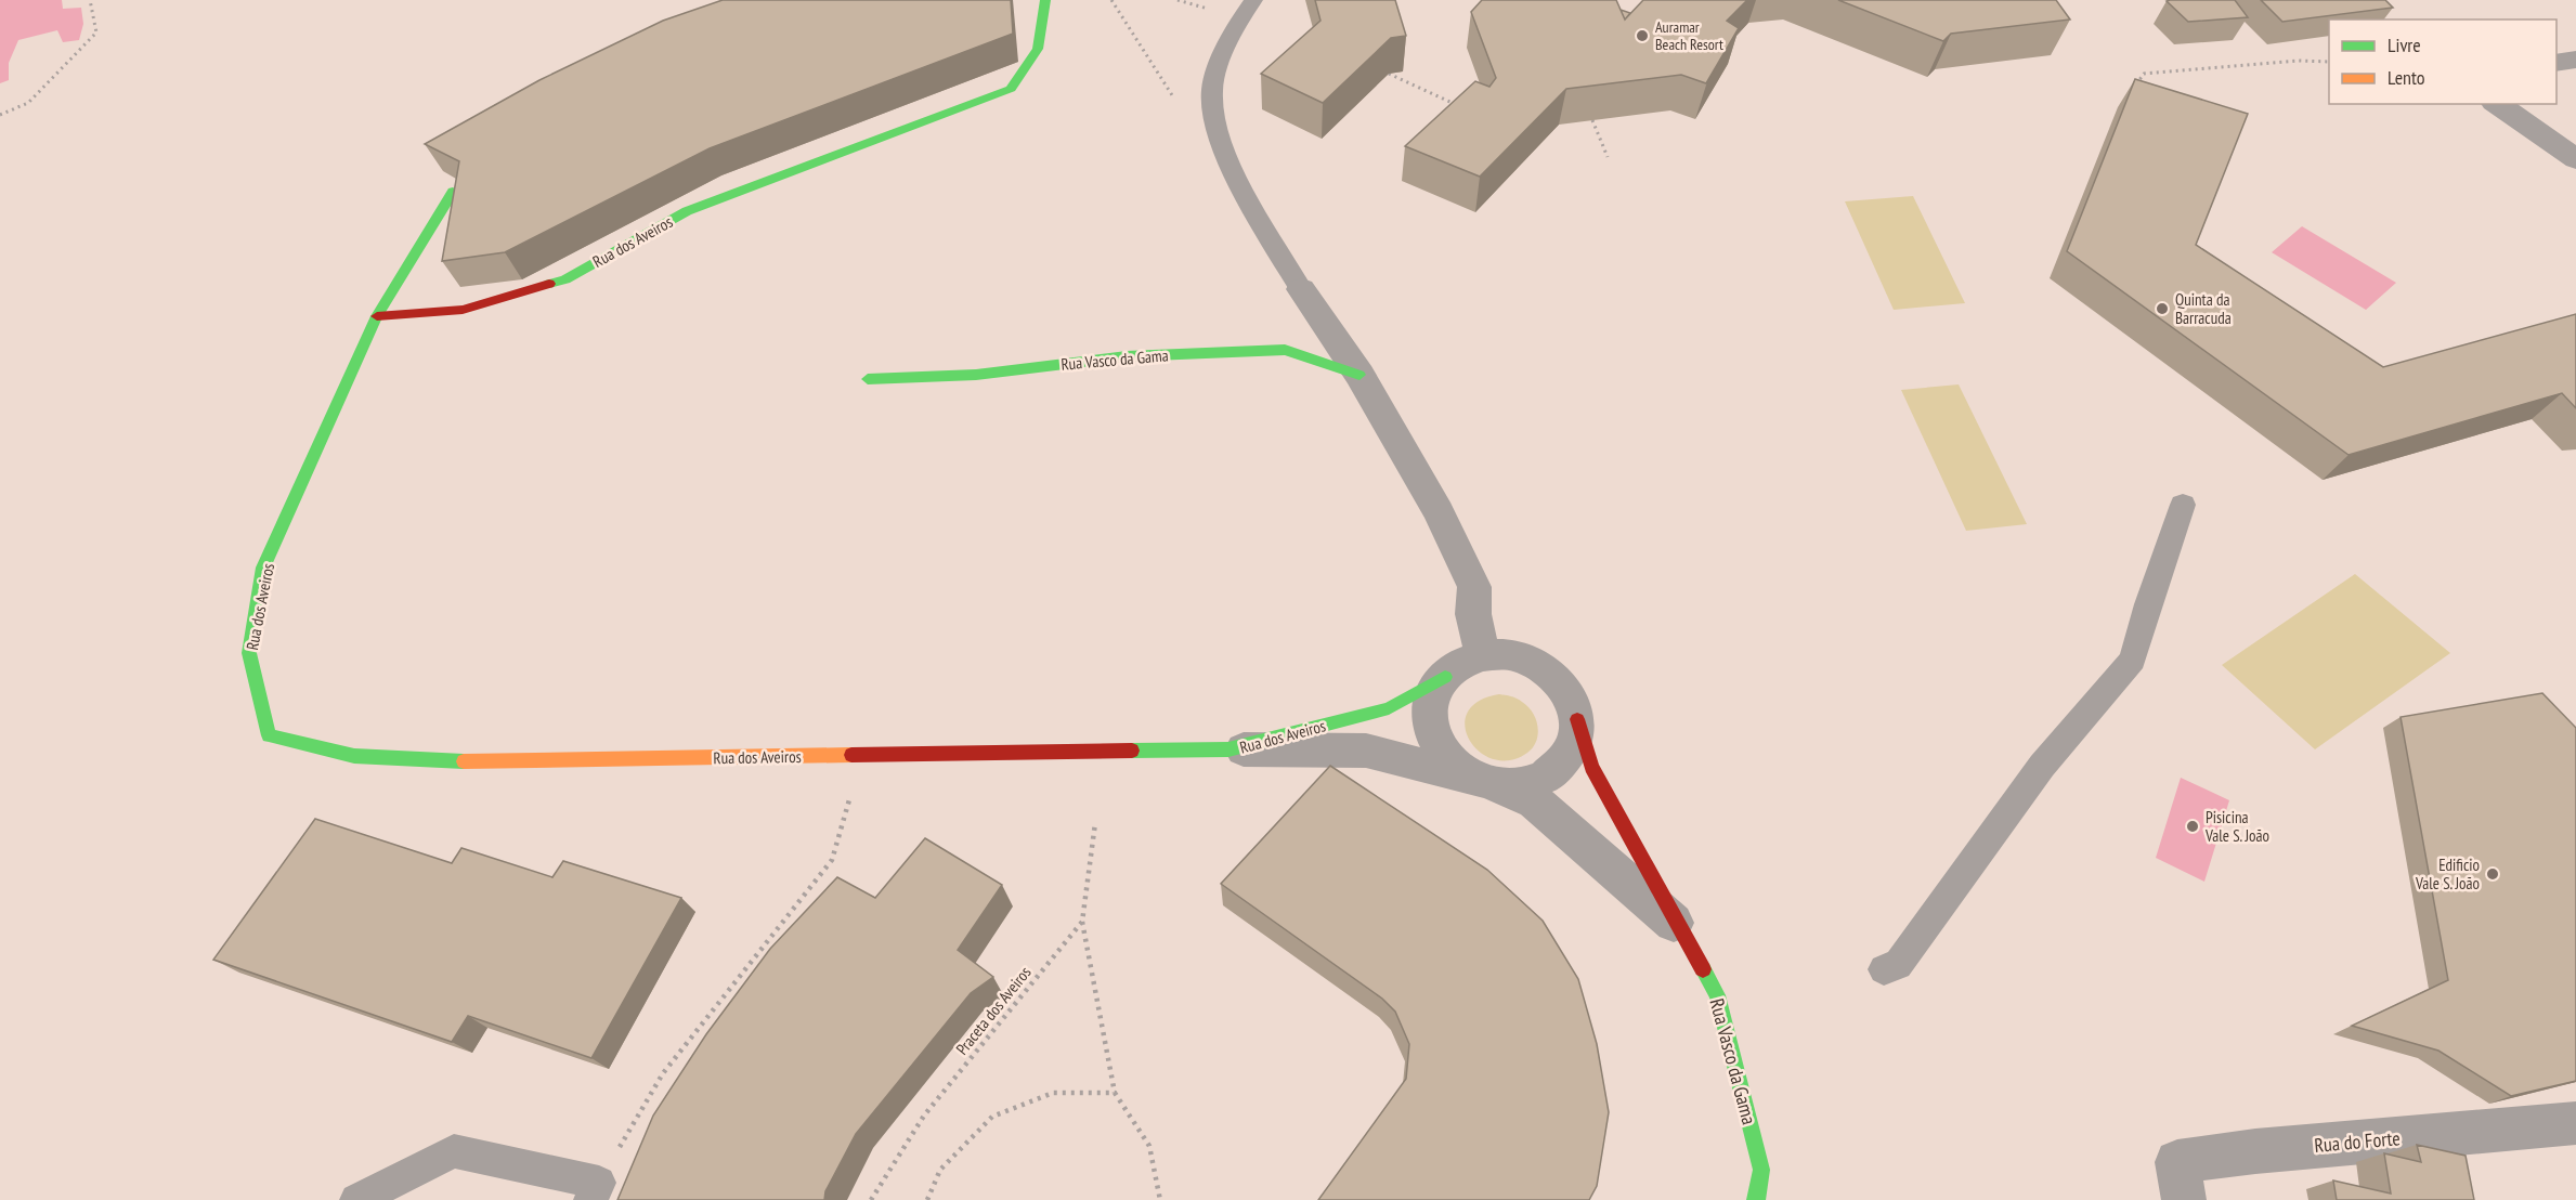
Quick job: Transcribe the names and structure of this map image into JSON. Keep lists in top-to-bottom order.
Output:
{
  "streets": {
    "street": ["Rua dos Aveiros", "Rua Vasco da Gama", "Rua do Forte"],
    "path": ["Praceta dos Aveiros"]
  },
  "crossings": [
    ["Rua dos Aveiros", "Rua Vasco da Gama"]
  ],
  "places": [
    "Auramar Beach Resort",
    "Quinta da Barracuda",
    "Pisicina Vale S. João",
    "Edificio Vale S. João"
  ],
  "legend": ["Livre", "Lento"]
}
